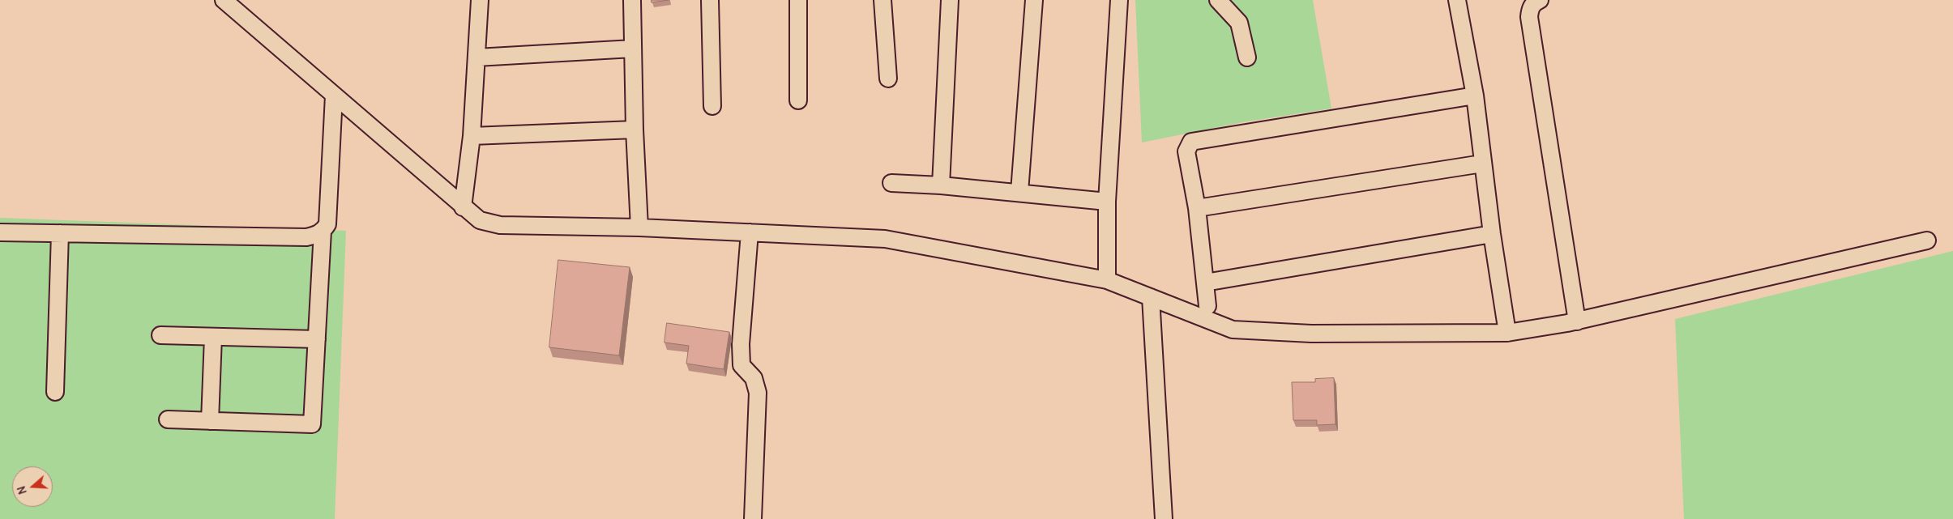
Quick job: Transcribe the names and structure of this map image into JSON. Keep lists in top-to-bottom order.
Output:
{
  "north": "left"
}
